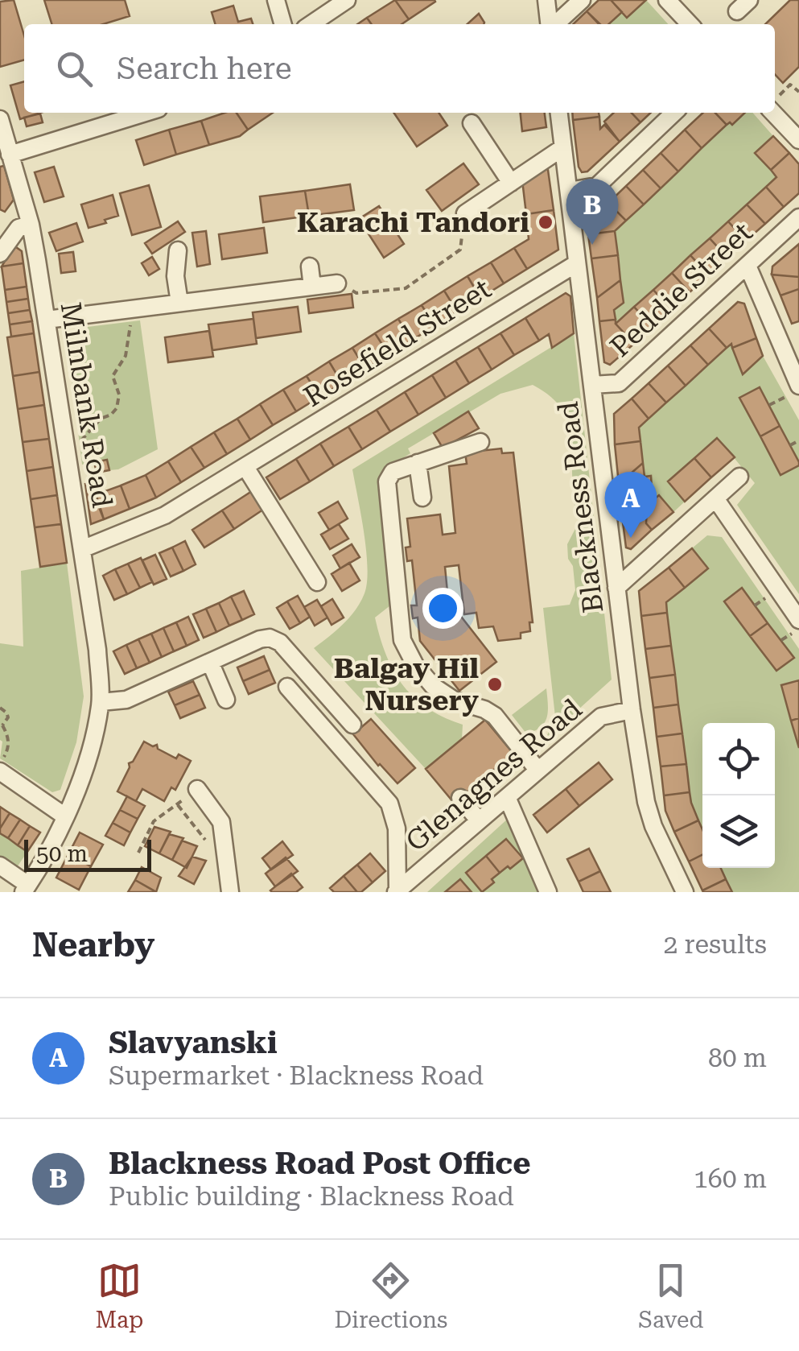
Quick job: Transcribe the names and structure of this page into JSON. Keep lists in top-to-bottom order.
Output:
{
  "streets": {
    "street": [
      "Peddie Street",
      "Rosefield Street",
      "Milnbank Road",
      "Blackness Road",
      "Glenagnes Road"
    ]
  },
  "crossings": [
    ["Peddie Street", "Blackness Road"],
    ["Rosefield Street", "Milnbank Road"],
    ["Rosefield Street", "Blackness Road"],
    ["Blackness Road", "Glenagnes Road"]
  ],
  "places": ["Karachi Tandori", "Balgay Hil Nursery"],
  "scale_bar": "50 m",
  "page": {
    "search": "Search here",
    "pins": ["B", "A"],
    "scale": "50 m",
    "heading": ["Nearby", "2 results"],
    "list": [
      {
        "mark": "A",
        "name": "Slavyanski",
        "note": "Supermarket · Blackness Road",
        "value": "80 m"
      },
      {
        "mark": "B",
        "name": "Blackness Road Post Office",
        "note": "Public building · Blackness Road",
        "value": "160 m"
      }
    ],
    "nav": ["Map", "Directions", "Saved"]
  }
}
